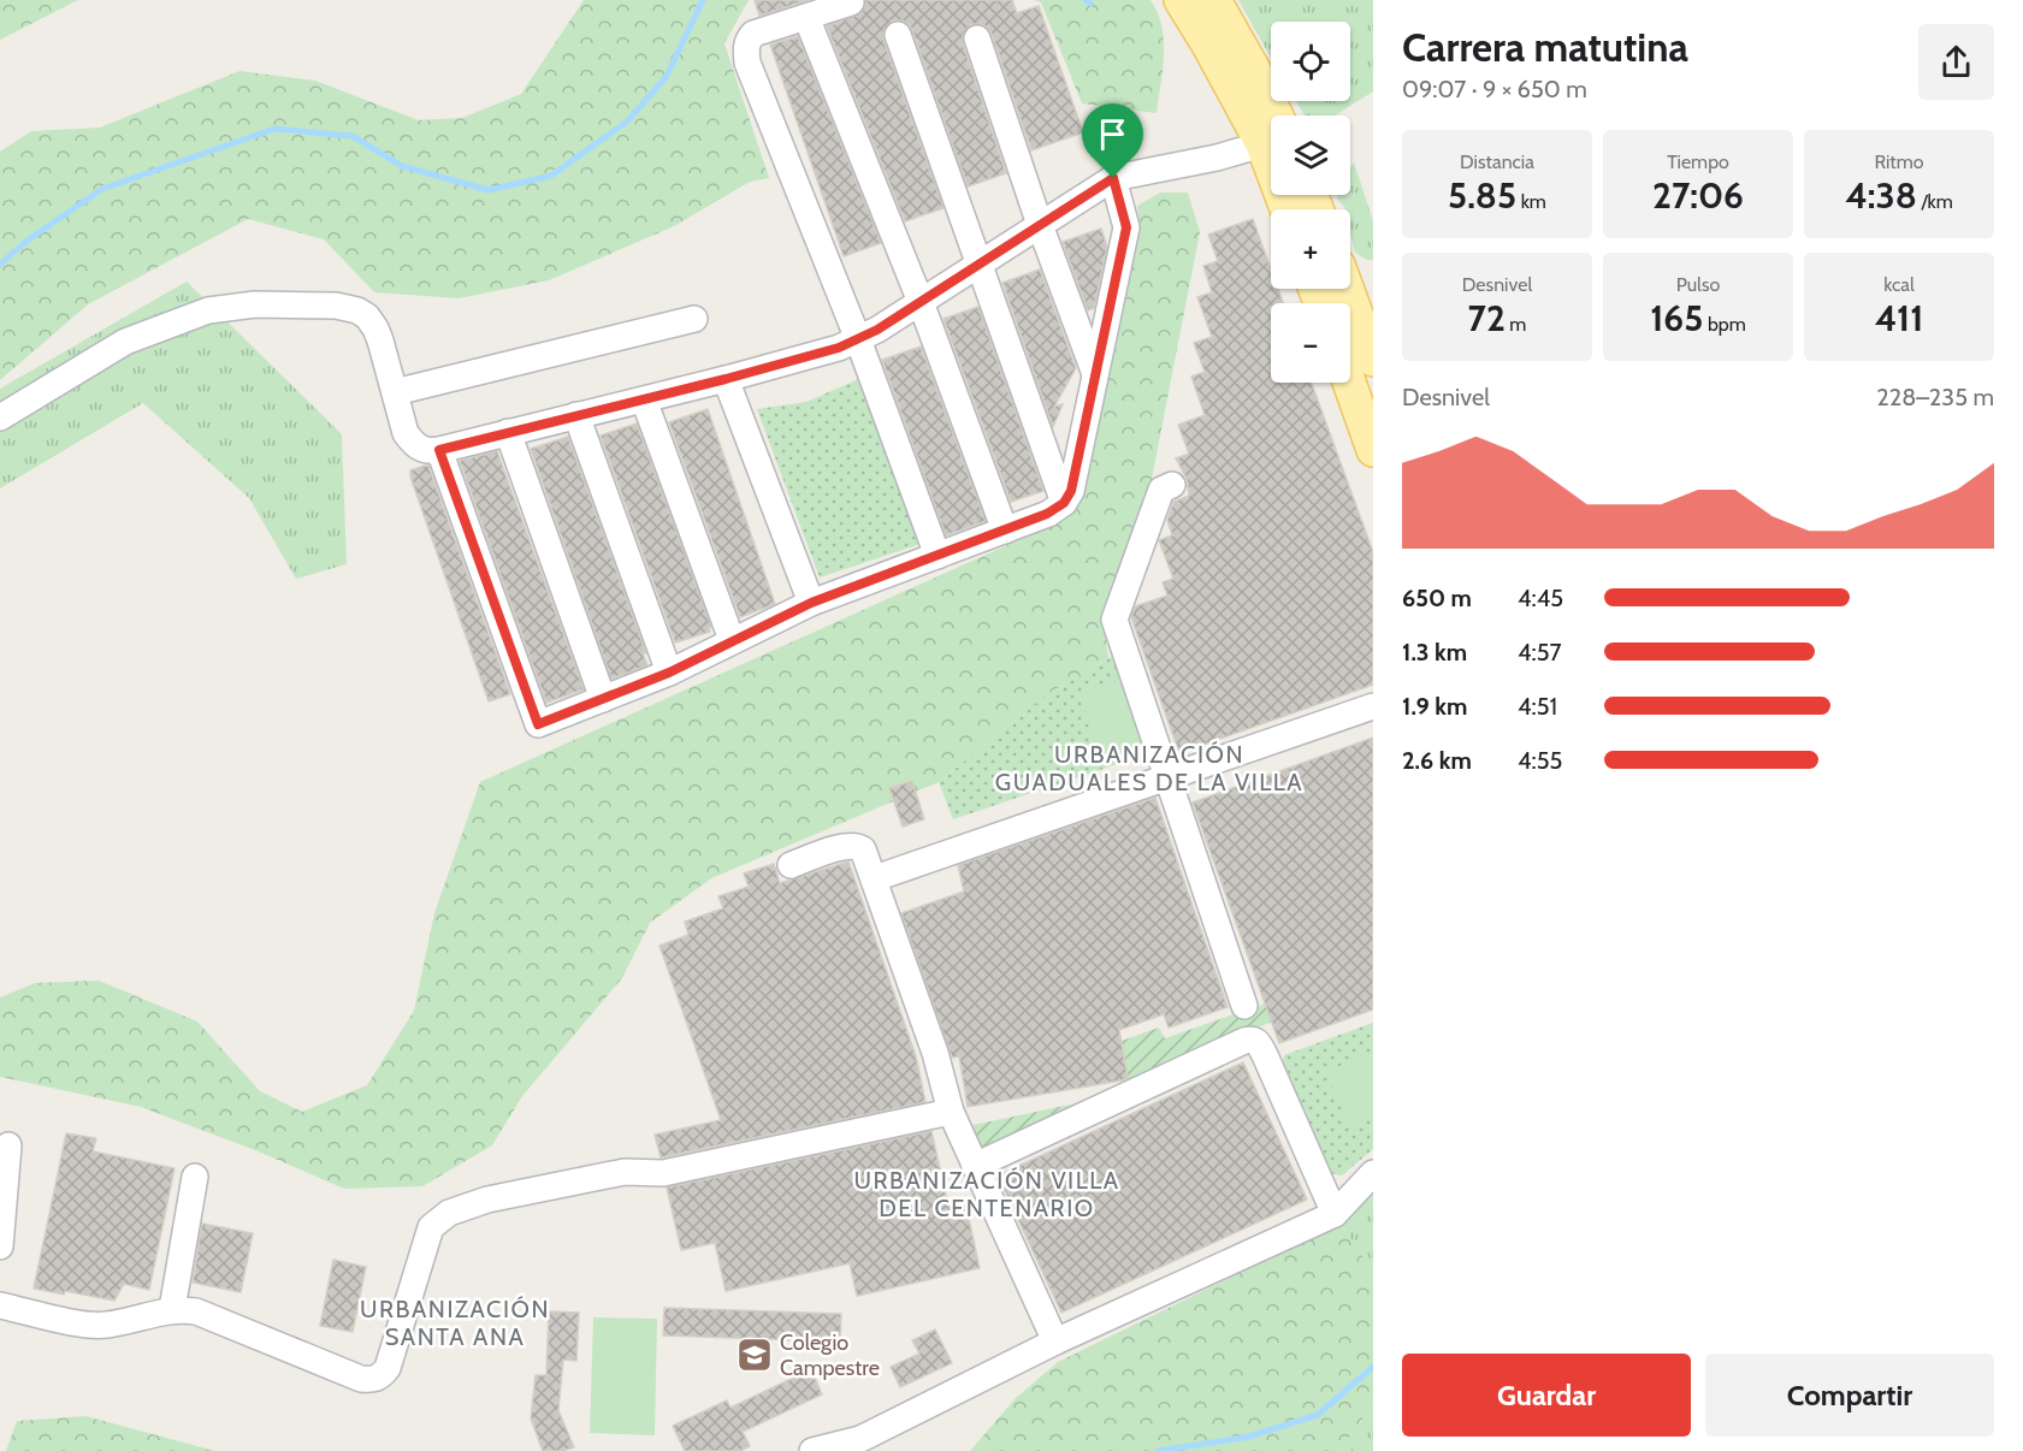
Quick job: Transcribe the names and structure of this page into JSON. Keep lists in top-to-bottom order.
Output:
{
  "districts": ["URBANIZACIÓN GUADUALES DE LA VILLA", "URBANIZACIÓN VILLA DEL CENTENARIO", "URBANIZACIÓN SANTA ANA"],
  "places": {
    "school or university": ["Colegio Campestre"]
  },
  "page": {
    "heading": ["Carrera matutina", "09:07 · 9 × 650 m"],
    "map_buttons": ["+", "−"],
    "stats": [
      ["Distancia", "5.85 km"],
      ["Tiempo", "27:06"],
      ["Ritmo", "4:38 /km"],
      ["Desnivel", "72 m"],
      ["Pulso", "165 bpm"],
      ["kcal", "411"]
    ],
    "chart": ["Desnivel", "228–235 m"],
    "list": [
      {
        "name": "650 m",
        "note": "4:45"
      },
      {
        "name": "1.3 km",
        "note": "4:57"
      },
      {
        "name": "1.9 km",
        "note": "4:51"
      },
      {
        "name": "2.6 km",
        "note": "4:55"
      }
    ],
    "buttons": ["Guardar", "Compartir"]
  }
}
